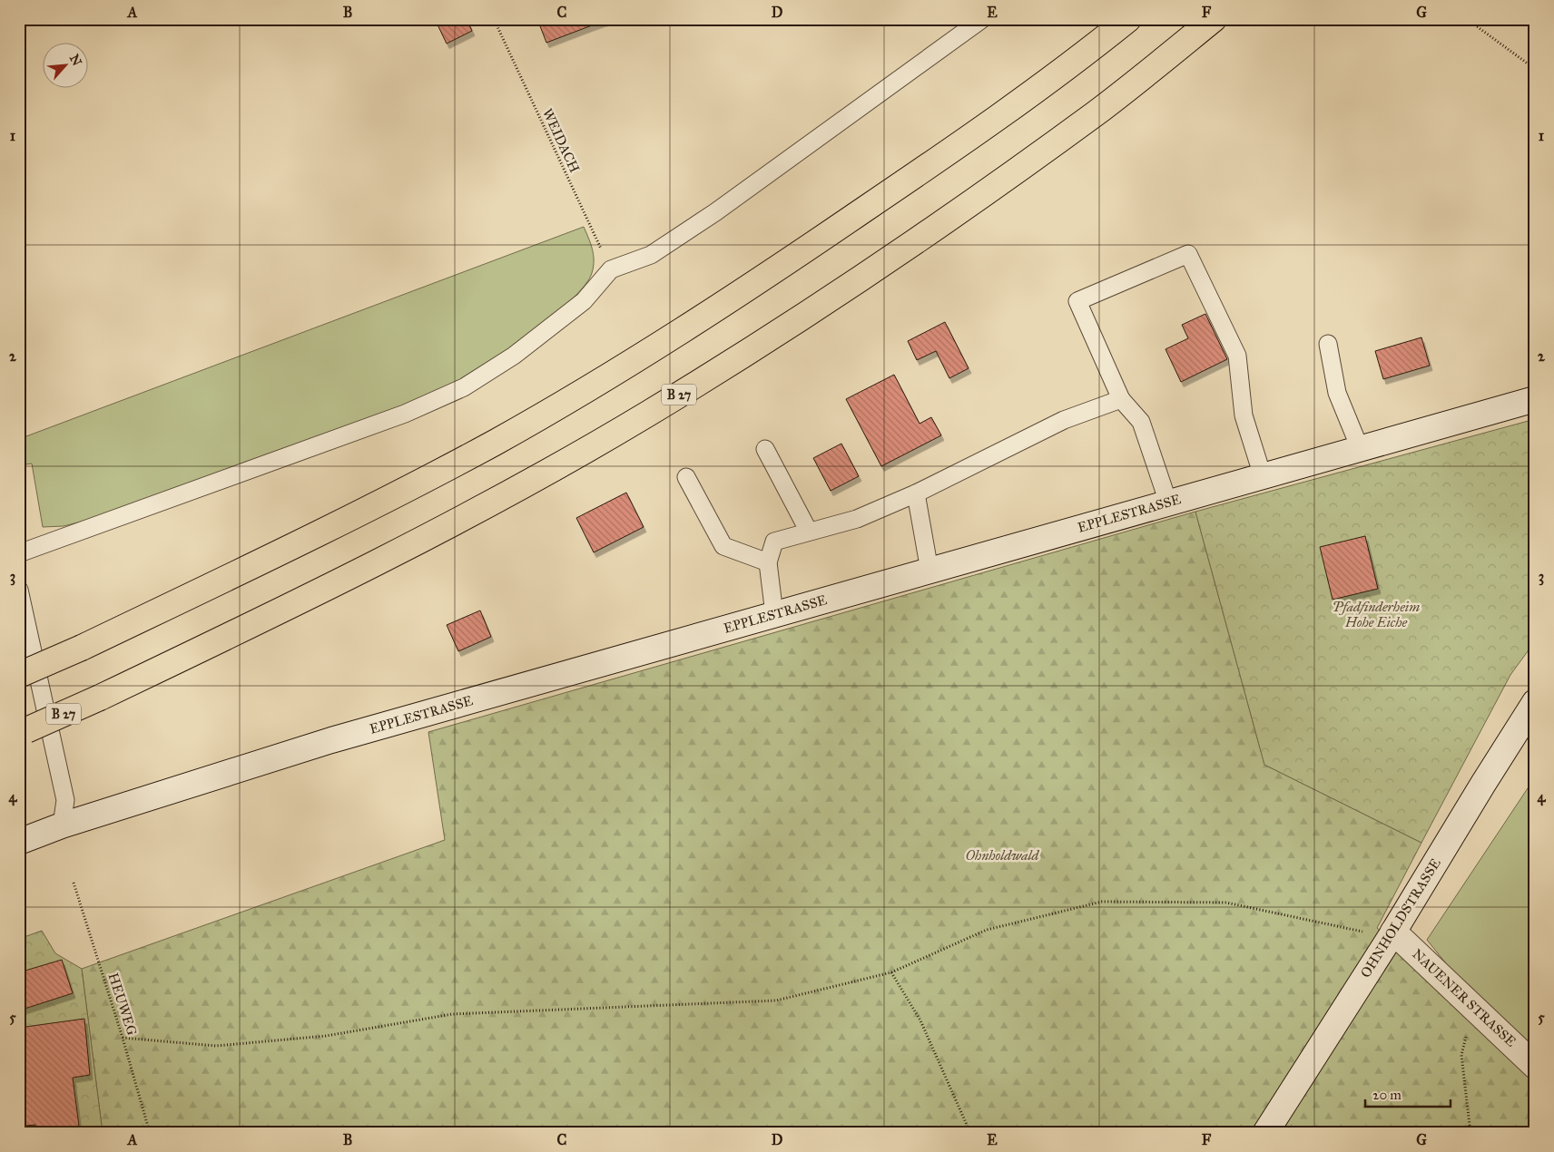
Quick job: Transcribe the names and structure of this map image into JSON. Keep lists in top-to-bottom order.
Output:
{
  "streets": {
    "highway": ["B 27"],
    "main road": ["EPPLESTRASSE", "OHNHOLDSTRASSE", "NAUENER STRASSE"],
    "path": ["WEIDACH", "HEUWEG"]
  },
  "crossings": [
    ["OHNHOLDSTRASSE", "NAUENER STRASSE"]
  ],
  "parks": ["Pfadfinderheim Hohe Eiche", "Ohnholdwald"],
  "scale_bar": "20 m",
  "north": "top right",
  "grid": {
    "columns": [
      "A",
      "B",
      "C",
      "D",
      "E",
      "F",
      "G"
    ],
    "rows": [
      "1",
      "2",
      "3",
      "4",
      "5"
    ]
  }
}
